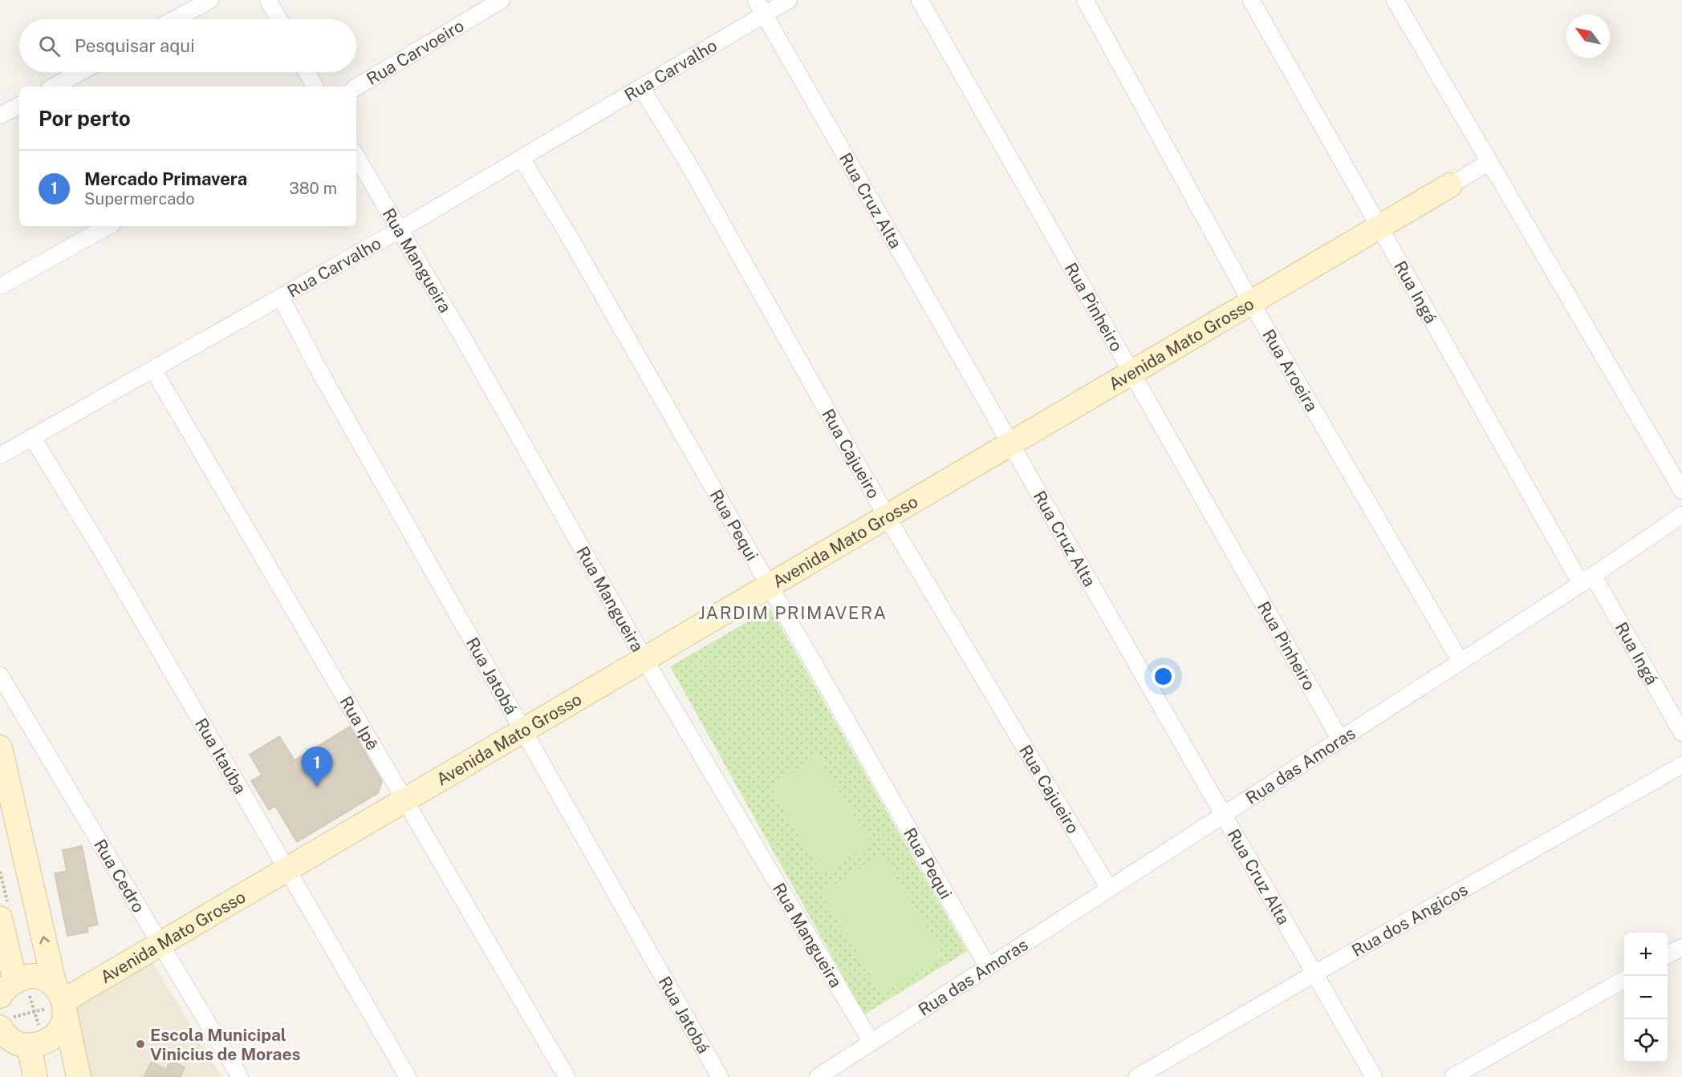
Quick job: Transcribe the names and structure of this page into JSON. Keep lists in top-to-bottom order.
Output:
{
  "streets": {
    "street": [
      "Rua Carvoeiro",
      "Rua Carvalho",
      "Rua Cruz Alta",
      "Rua Mangueira",
      "Rua Ingá",
      "Rua Pinheiro",
      "Avenida Mato Grosso",
      "Rua Aroeira",
      "Rua Cajueiro",
      "Rua Pequi",
      "Rua Jatobá",
      "Rua Ipê",
      "Rua Itaúba",
      "Rua das Amoras",
      "Rua Cedro",
      "Rua dos Angicos"
    ]
  },
  "crossings": [
    ["Rua Carvalho", "Rua Cruz Alta"],
    ["Rua Carvalho", "Rua Mangueira"],
    ["Rua Carvalho", "Rua Cajueiro"],
    ["Rua Carvalho", "Rua Pequi"],
    ["Rua Carvalho", "Rua Jatobá"],
    ["Rua Carvalho", "Rua Ipê"],
    ["Rua Carvalho", "Rua Itaúba"],
    ["Rua Cruz Alta", "Avenida Mato Grosso"],
    ["Rua Cruz Alta", "Rua das Amoras"],
    ["Rua Cruz Alta", "Rua dos Angicos"],
    ["Rua Mangueira", "Avenida Mato Grosso"],
    ["Rua Mangueira", "Rua das Amoras"],
    ["Rua Ingá", "Avenida Mato Grosso"],
    ["Rua Ingá", "Rua das Amoras"],
    ["Rua Pinheiro", "Avenida Mato Grosso"],
    ["Rua Pinheiro", "Rua das Amoras"],
    ["Avenida Mato Grosso", "Rua Aroeira"],
    ["Avenida Mato Grosso", "Rua Cajueiro"],
    ["Avenida Mato Grosso", "Rua Pequi"],
    ["Avenida Mato Grosso", "Rua Jatobá"],
    ["Avenida Mato Grosso", "Rua Ipê"],
    ["Avenida Mato Grosso", "Rua Itaúba"],
    ["Avenida Mato Grosso", "Rua Cedro"],
    ["Rua Aroeira", "Rua das Amoras"],
    ["Rua Cajueiro", "Rua das Amoras"],
    ["Rua Pequi", "Rua das Amoras"]
  ],
  "districts": ["JARDIM PRIMAVERA"],
  "places": ["Escola Municipal Vinicius de Moraes"],
  "north": "top left",
  "page": {
    "search": "Pesquisar aqui",
    "heading": "Por perto",
    "list": [
      {
        "mark": "1",
        "name": "Mercado Primavera",
        "note": "Supermercado",
        "value": "380 m"
      }
    ],
    "pins": "1",
    "map_buttons": ["+", "−"]
  }
}
